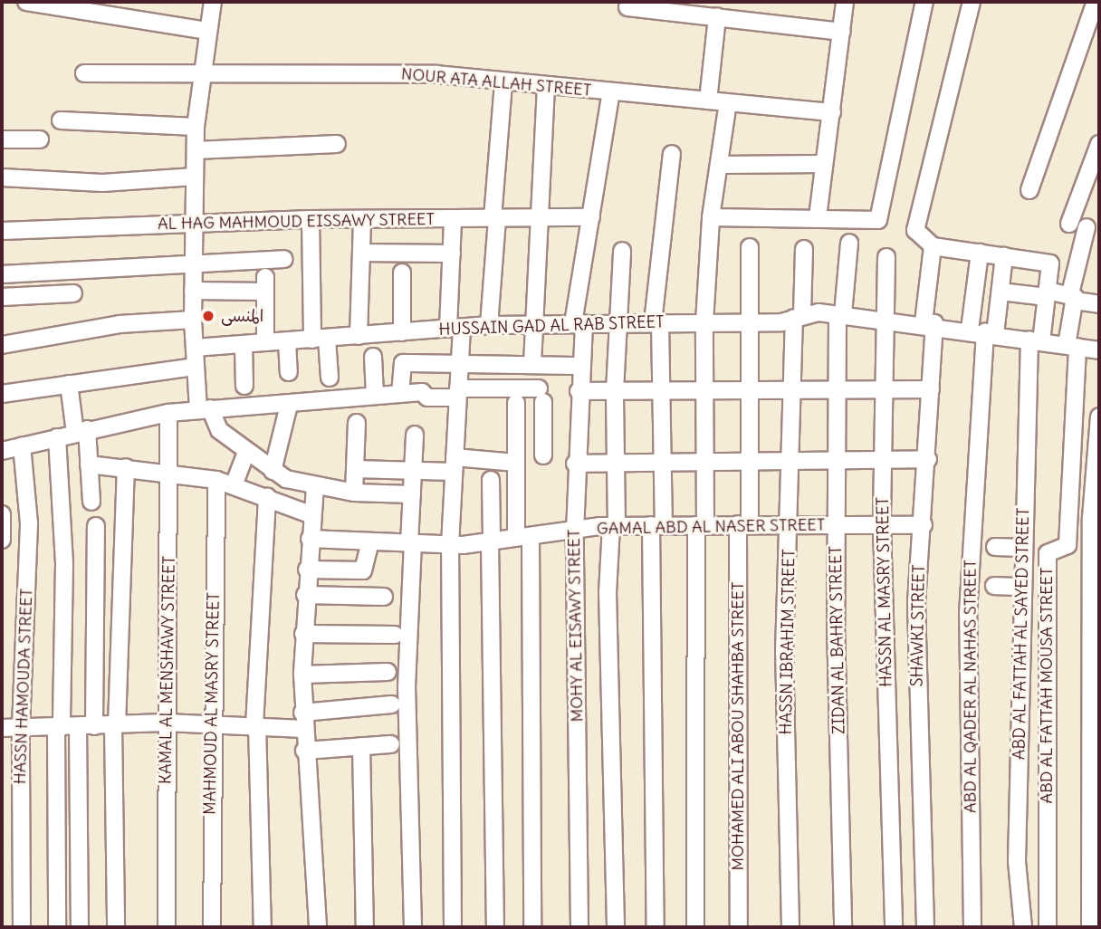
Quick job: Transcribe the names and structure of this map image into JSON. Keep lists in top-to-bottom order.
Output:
{
  "streets": {
    "street": [
      "NOUR ATA ALLAH STREET",
      "AL HAG MAHMOUD EISSAWY STREET",
      "HUSSAIN GAD AL RAB STREET",
      "GAMAL ABD AL NASER STREET",
      "HASSN AL MASRY STREET",
      "MOHY AL EISAWY STREET",
      "SHAWKI STREET",
      "ABD AL FATTAH AL SAYED STREET",
      "ZIDAN AL BAHRY STREET",
      "HASSN IBRAHIM STREET",
      "KAMAL AL MENSHAWY STREET",
      "ABD AL FATTAH MOUSA STREET",
      "HASSN HAMOUDA STREET",
      "ABD AL QADER AL NAHAS STREET",
      "MAHMOUD AL MASRY STREET",
      "MOHAMED ALI ABOU SHAHBA STREET"
    ]
  },
  "crossings": [
    ["NOUR ATA ALLAH STREET", "MOHY AL EISAWY STREET"],
    ["AL HAG MAHMOUD EISSAWY STREET", "MOHY AL EISAWY STREET"],
    ["HUSSAIN GAD AL RAB STREET", "HASSN AL MASRY STREET"],
    ["HUSSAIN GAD AL RAB STREET", "MOHY AL EISAWY STREET"],
    ["HUSSAIN GAD AL RAB STREET", "SHAWKI STREET"],
    ["HUSSAIN GAD AL RAB STREET", "ABD AL FATTAH AL SAYED STREET"],
    ["HUSSAIN GAD AL RAB STREET", "ZIDAN AL BAHRY STREET"],
    ["HUSSAIN GAD AL RAB STREET", "HASSN IBRAHIM STREET"],
    ["HUSSAIN GAD AL RAB STREET", "ABD AL FATTAH MOUSA STREET"],
    ["HUSSAIN GAD AL RAB STREET", "ABD AL QADER AL NAHAS STREET"],
    ["HUSSAIN GAD AL RAB STREET", "MOHAMED ALI ABOU SHAHBA STREET"],
    ["GAMAL ABD AL NASER STREET", "HASSN AL MASRY STREET"],
    ["GAMAL ABD AL NASER STREET", "MOHY AL EISAWY STREET"],
    ["GAMAL ABD AL NASER STREET", "SHAWKI STREET"],
    ["GAMAL ABD AL NASER STREET", "ZIDAN AL BAHRY STREET"],
    ["GAMAL ABD AL NASER STREET", "HASSN IBRAHIM STREET"],
    ["GAMAL ABD AL NASER STREET", "MOHAMED ALI ABOU SHAHBA STREET"]
  ],
  "places": ["المنسى"]
}
